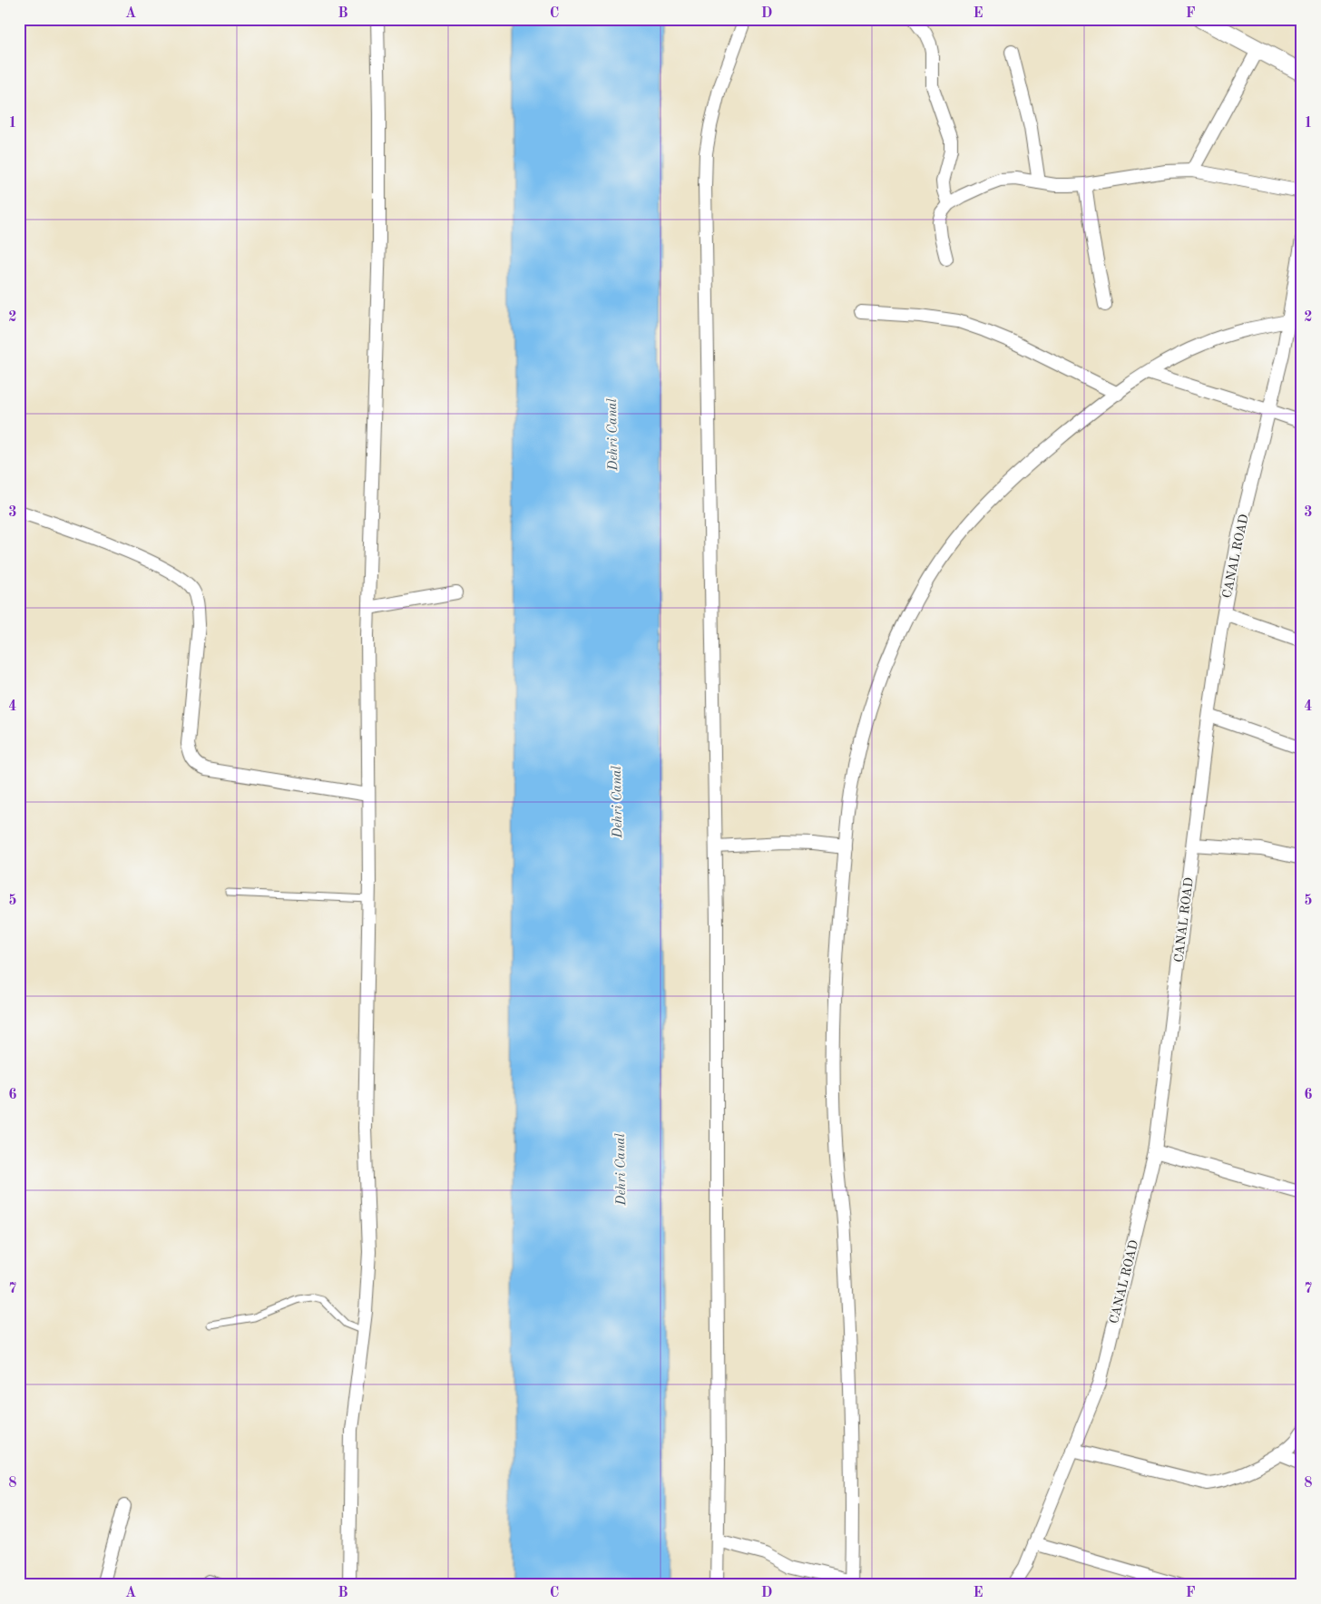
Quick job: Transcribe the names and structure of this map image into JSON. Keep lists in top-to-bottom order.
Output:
{
  "streets": {
    "street": ["CANAL ROAD"]
  },
  "water": ["Dehri Canal"],
  "grid": {
    "columns": [
      "A",
      "B",
      "C",
      "D",
      "E",
      "F"
    ],
    "rows": [
      "1",
      "2",
      "3",
      "4",
      "5",
      "6",
      "7",
      "8"
    ]
  }
}
